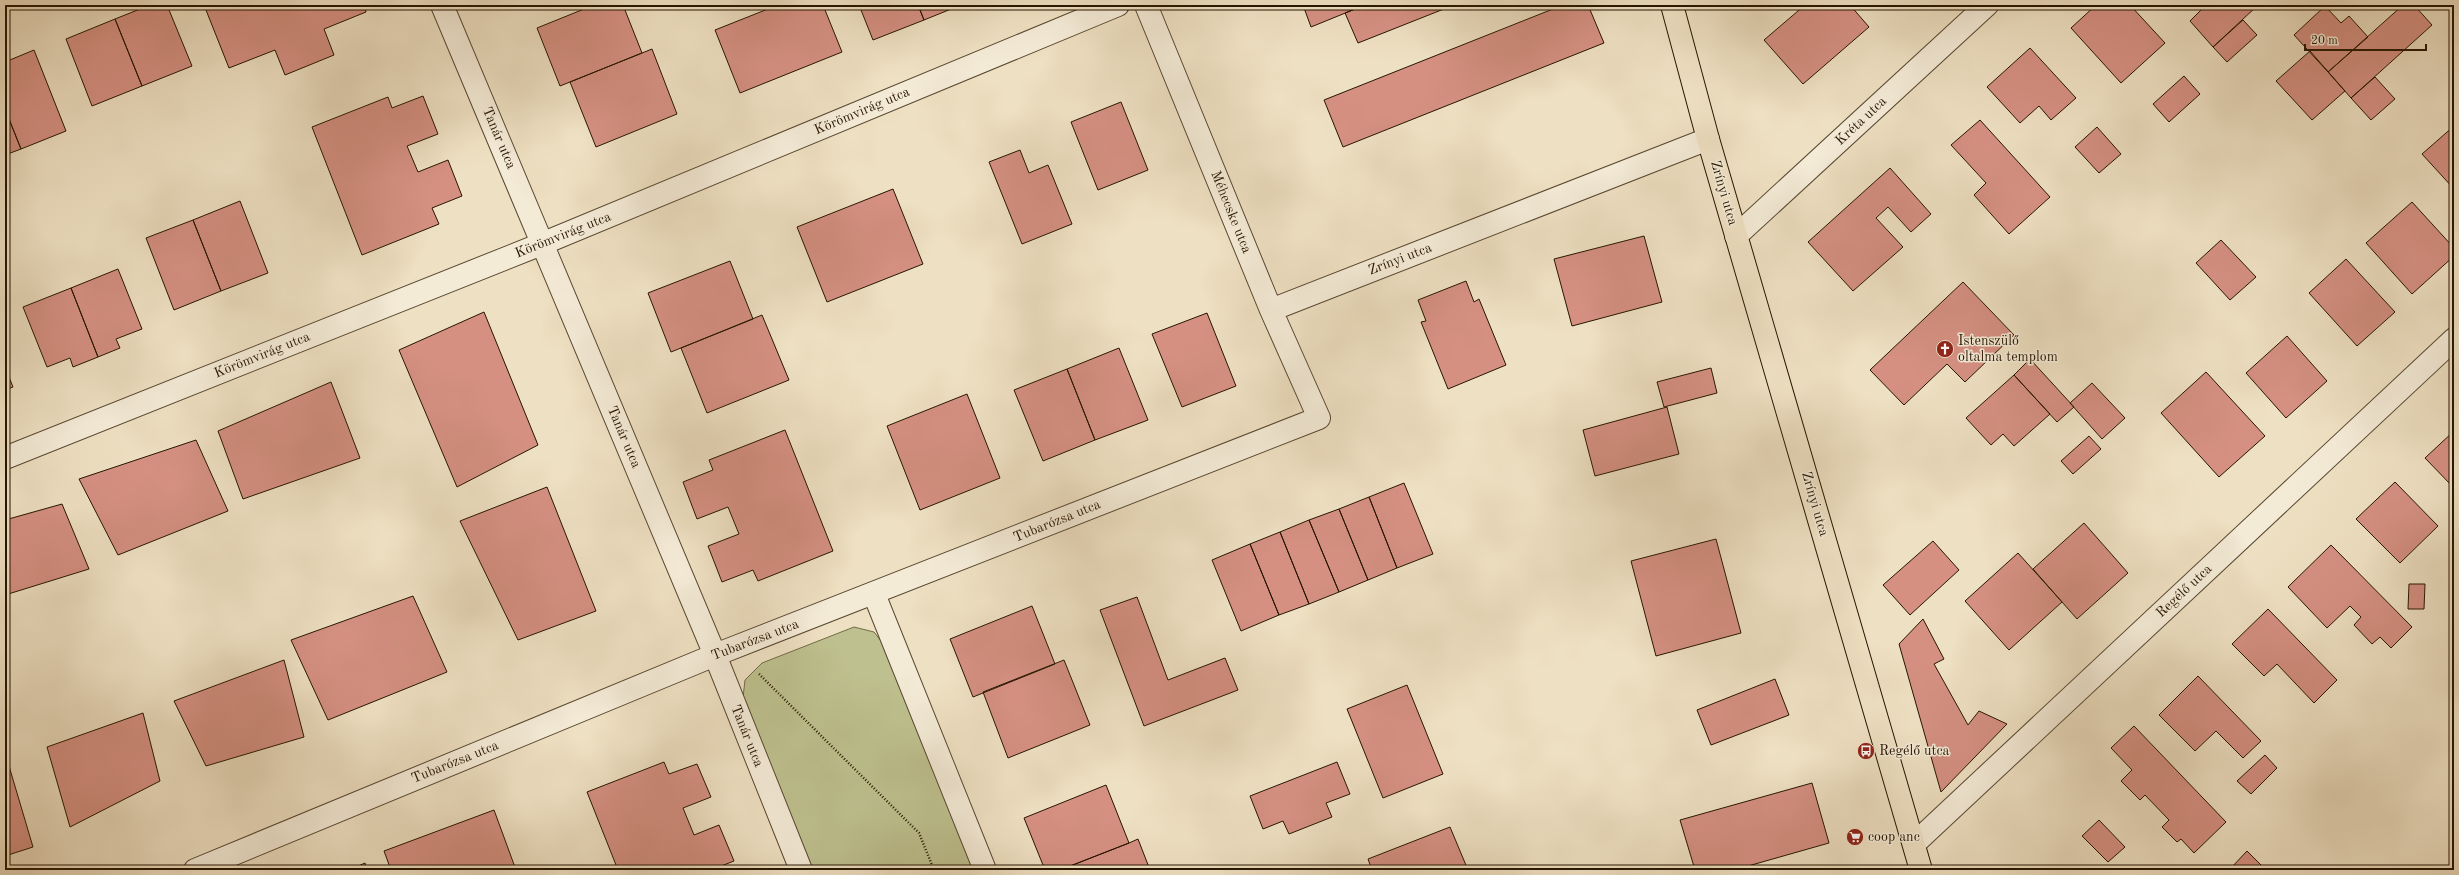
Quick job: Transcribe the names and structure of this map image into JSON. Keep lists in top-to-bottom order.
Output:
{
  "streets": {
    "main road": ["Zrínyi utca"],
    "street": [
      "Körömvirág utca",
      "Kréta utca",
      "Tanár utca",
      "Méhecske utca",
      "Tubarózsa utca",
      "Regélő utca"
    ]
  },
  "crossings": [
    ["Körömvirág utca", "Tanár utca"],
    ["Kréta utca", "Zrínyi utca"],
    ["Tanár utca", "Tubarózsa utca"],
    ["Zrínyi utca", "Méhecske utca"],
    ["Zrínyi utca", "Regélő utca"],
    ["Méhecske utca", "Tubarózsa utca"]
  ],
  "places": {
    "church": ["Istenszülő oltalma templom"],
    "bus stop": ["Regélő utca"],
    "supermarket": ["coop anc"]
  },
  "scale_bar": "20 m"
}
